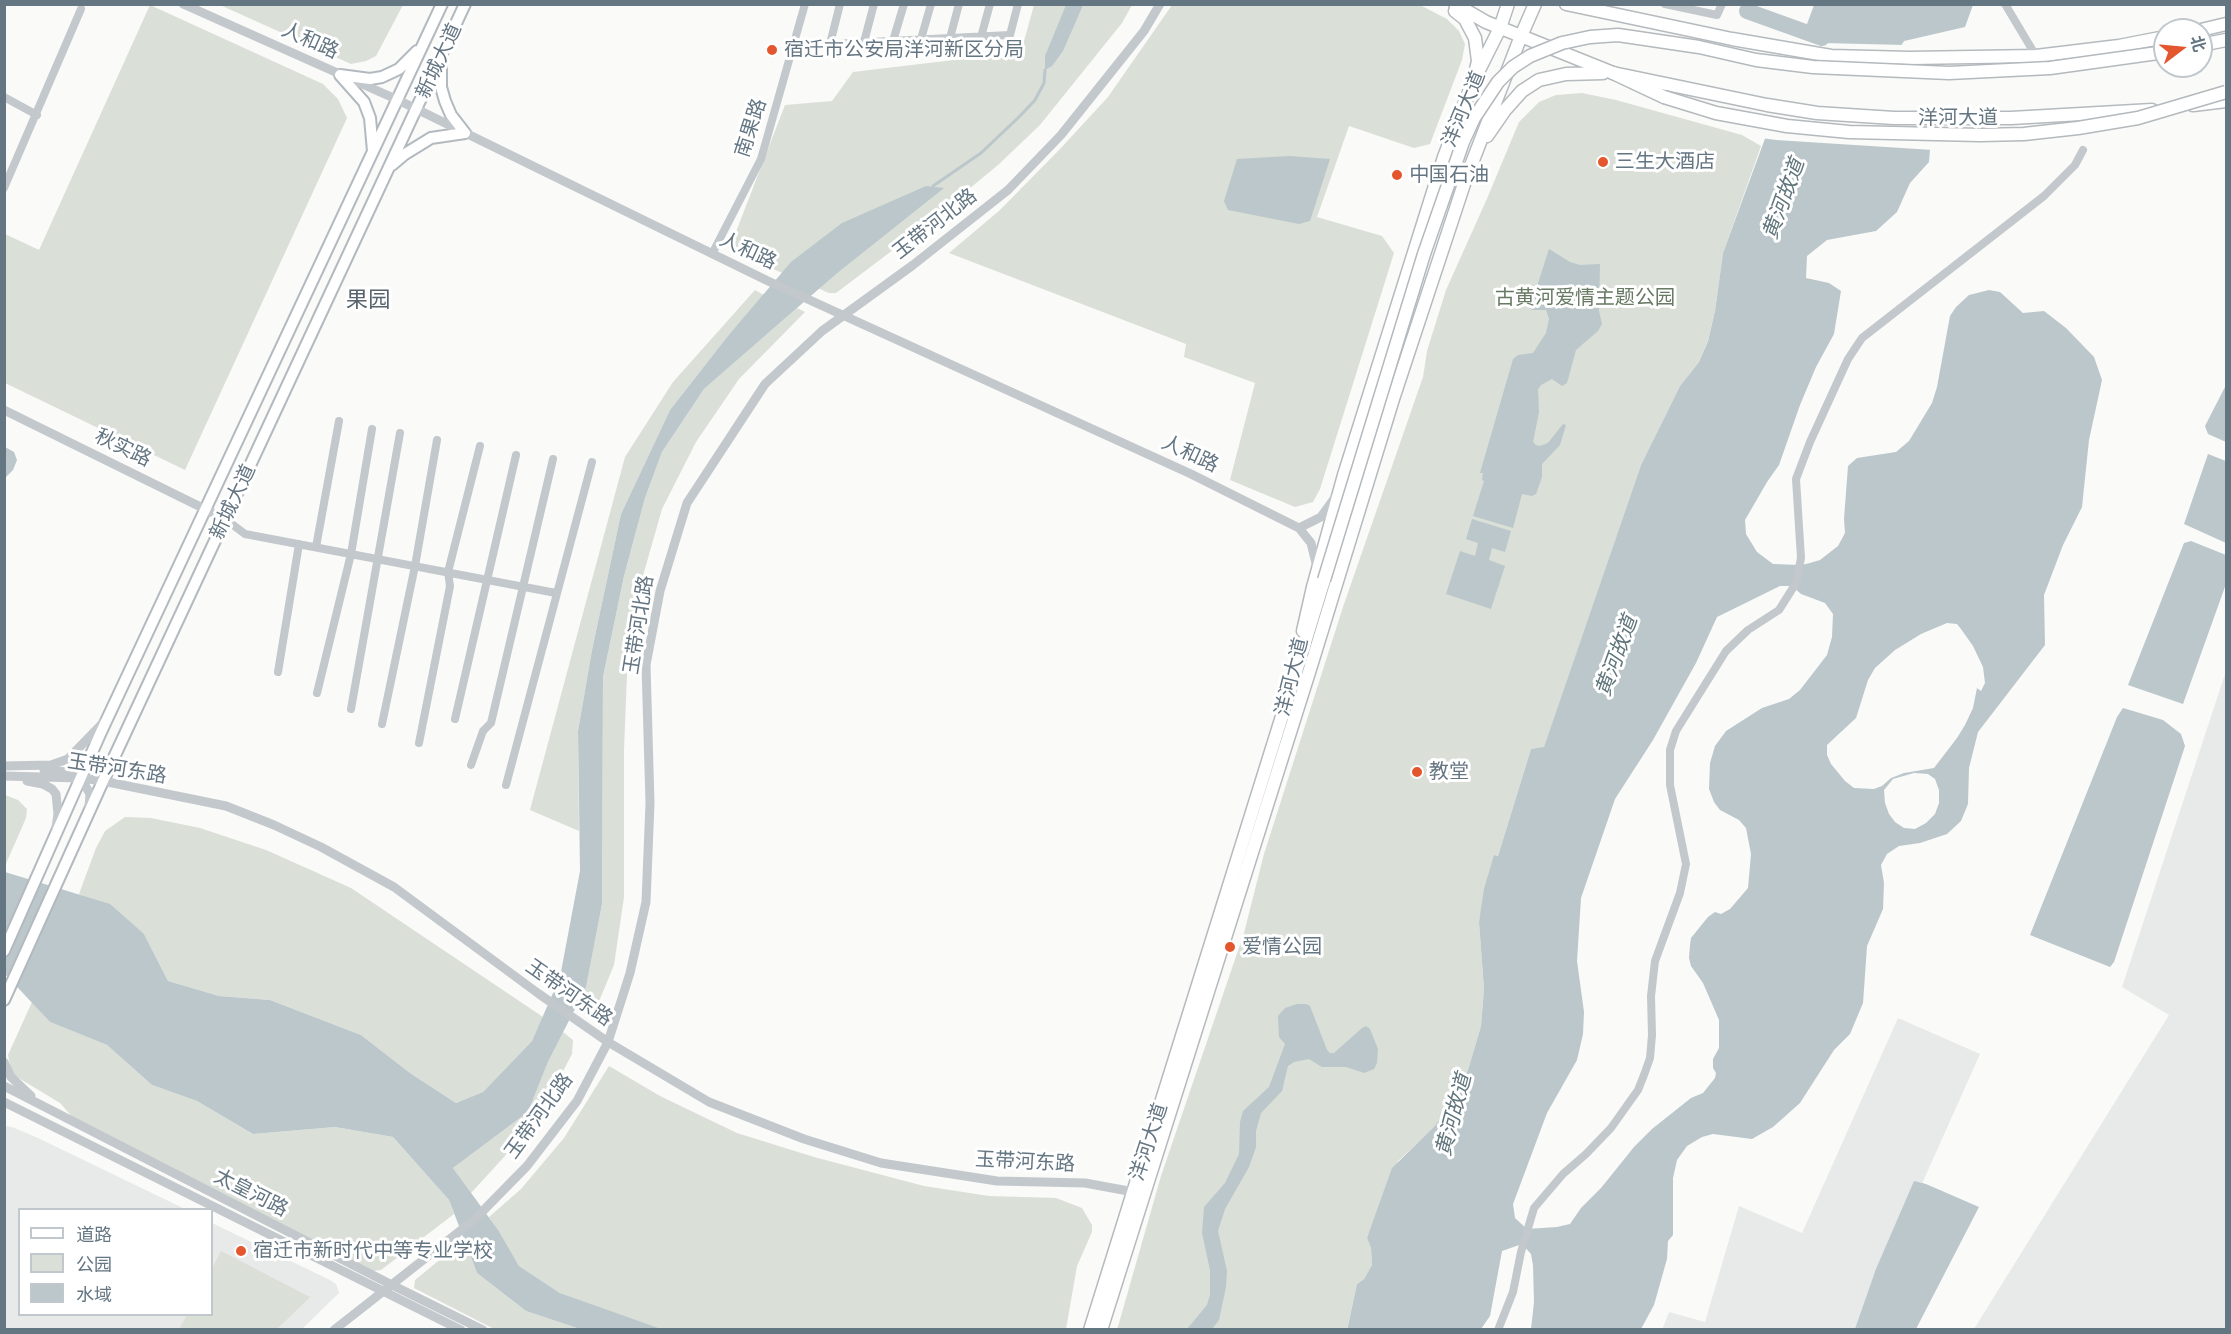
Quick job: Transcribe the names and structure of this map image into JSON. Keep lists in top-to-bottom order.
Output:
{
  "streets": {
    "main road": ["新城大道", "洋河大道"],
    "street": [
      "人和路",
      "南果路",
      "玉带河北路",
      "秋实路",
      "玉带河东路",
      "太皇河路"
    ]
  },
  "crossings": [
    ["人和路", "新城大道"],
    ["人和路", "南果路"],
    ["人和路", "玉带河北路"],
    ["新城大道", "秋实路"],
    ["新城大道", "玉带河东路"],
    ["洋河大道", "玉带河东路"],
    ["玉带河北路", "玉带河东路"],
    ["玉带河北路", "太皇河路"]
  ],
  "districts": ["果园"],
  "water": ["黄河故道"],
  "parks": ["古黄河爱情主题公园"],
  "places": [
    "宿迁市公安局洋河新区分局",
    "三生大酒店",
    "中国石油",
    "教堂",
    "爱情公园",
    "宿迁市新时代中等专业学校"
  ],
  "legend": ["道路", "公园", "水域"],
  "north": "right"
}
